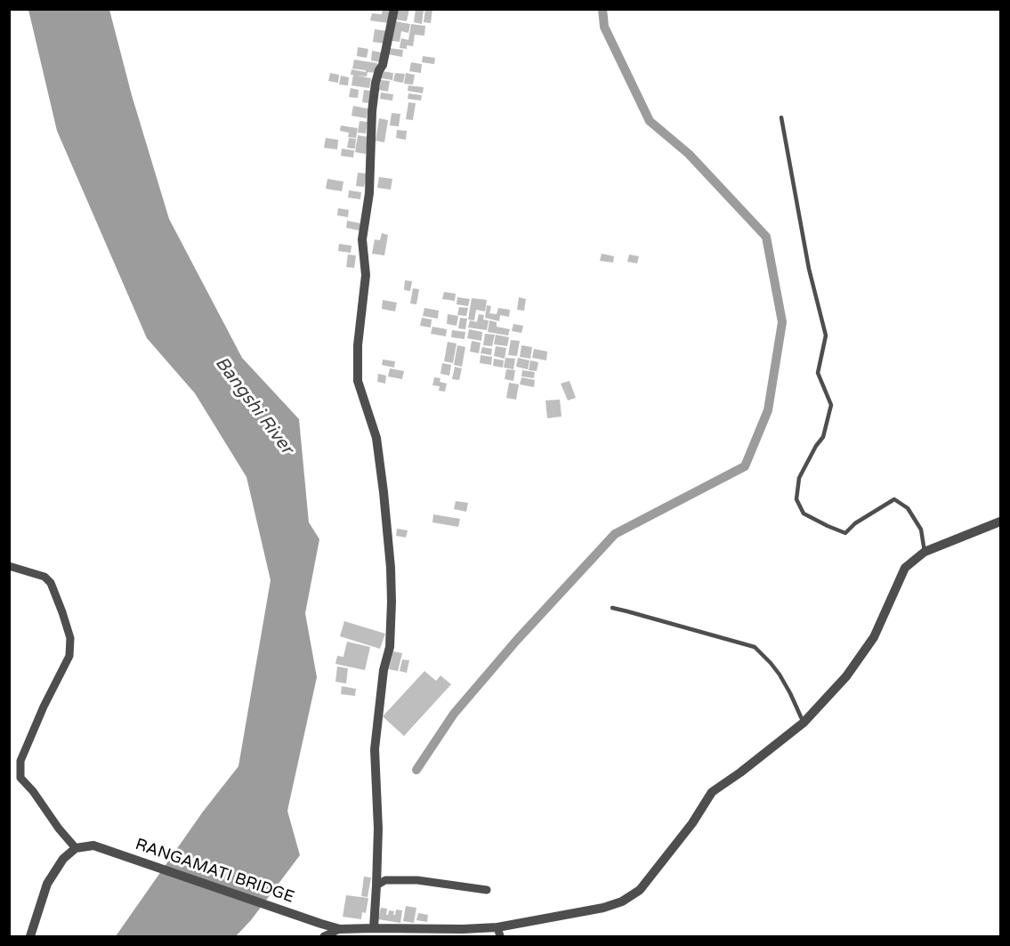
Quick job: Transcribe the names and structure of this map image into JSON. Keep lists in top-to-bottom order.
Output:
{
  "streets": {
    "street": ["RANGAMATI BRIDGE"]
  },
  "water": ["Bangshi River"]
}
